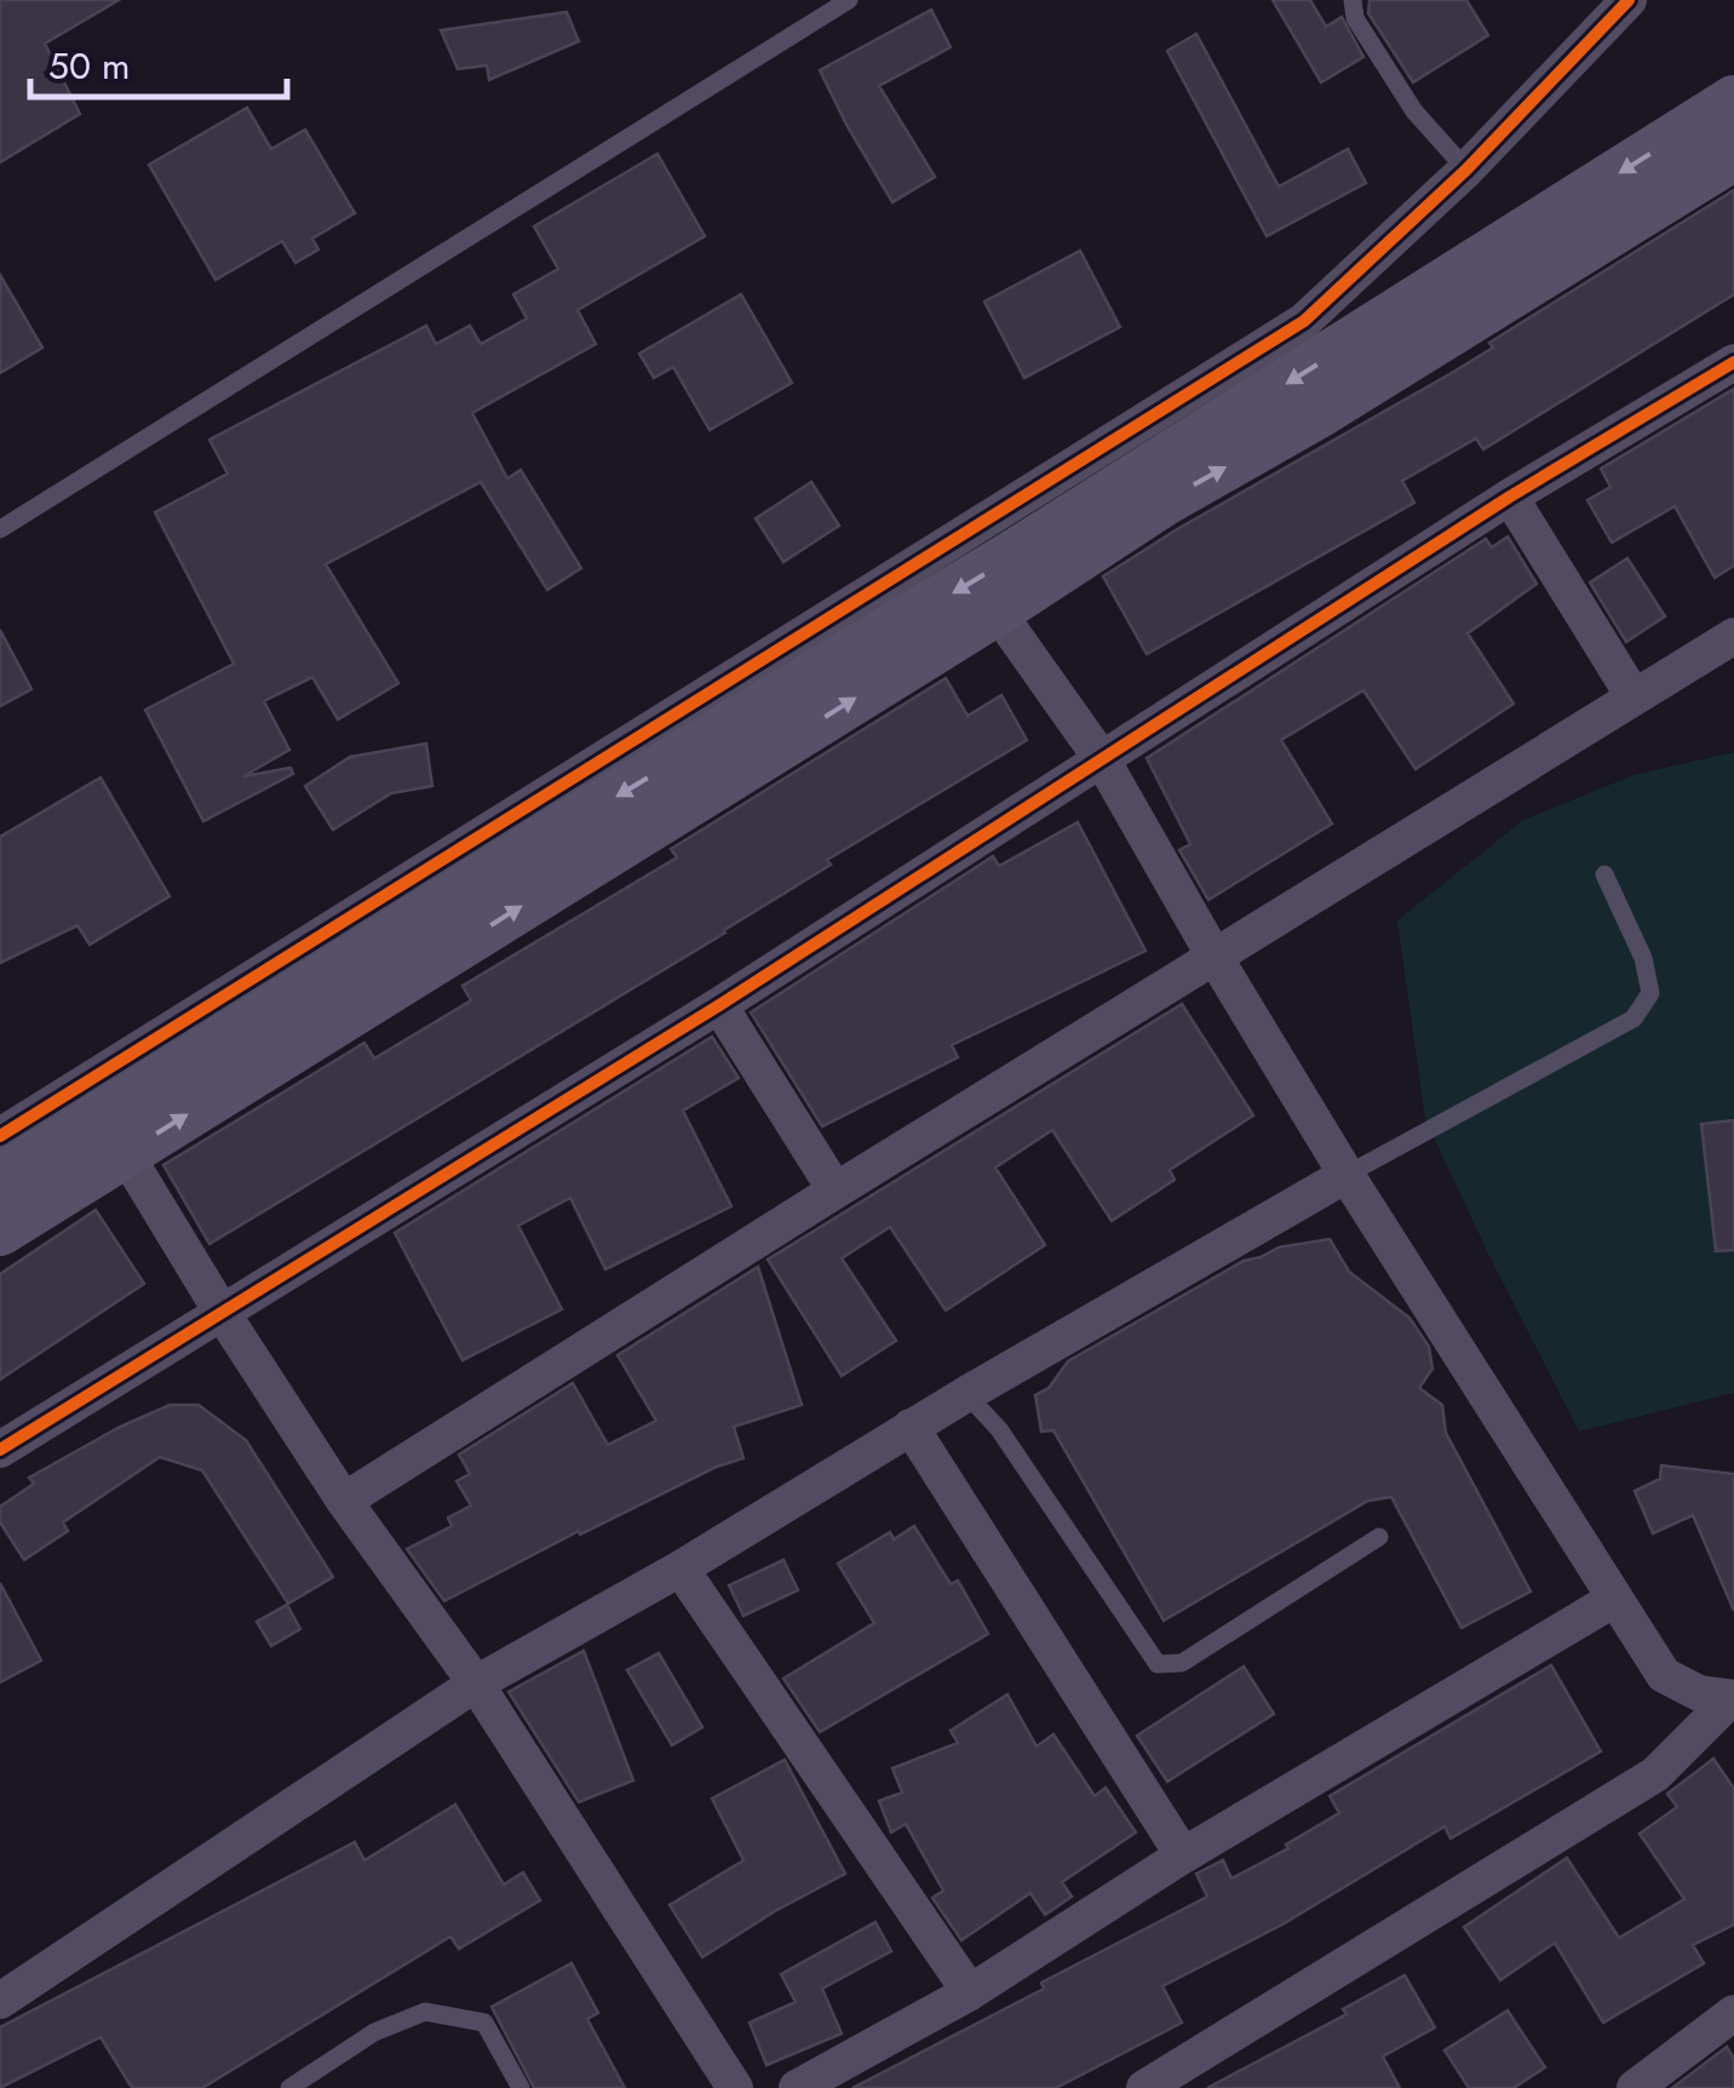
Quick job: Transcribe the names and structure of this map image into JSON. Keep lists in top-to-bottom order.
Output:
{
  "scale_bar": "50 m"
}
